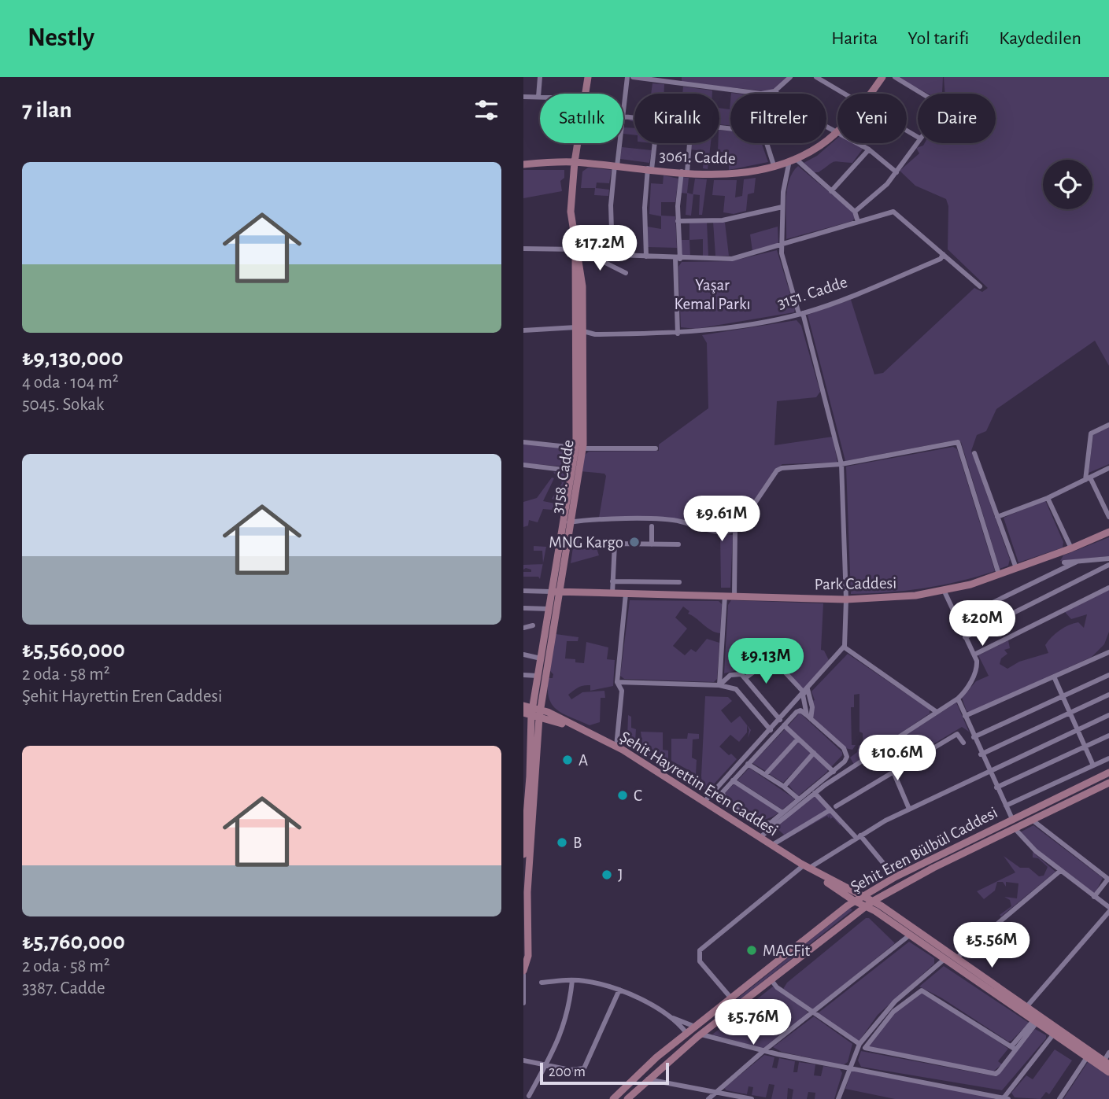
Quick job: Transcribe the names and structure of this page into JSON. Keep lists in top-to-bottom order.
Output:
{
  "streets": {
    "street": [
      "3061. Cadde",
      "3151. Cadde",
      "3158. Cadde",
      "Park Caddesi",
      "Şehit Hayrettin Eren Caddesi",
      "Şehit Eren Bülbül Caddesi"
    ]
  },
  "crossings": [
    ["3061. Cadde", "3158. Cadde"],
    ["3151. Cadde", "3158. Cadde"],
    ["3158. Cadde", "Park Caddesi"],
    ["3158. Cadde", "Şehit Hayrettin Eren Caddesi"],
    ["Şehit Hayrettin Eren Caddesi", "Şehit Eren Bülbül Caddesi"]
  ],
  "parks": ["Yaşar Kemal Parkı"],
  "places": [
    "MNG Kargo",
    "A",
    "C",
    "B",
    "J",
    "MACFit"
  ],
  "scale_bar": "200 m",
  "page": {
    "header": "Nestly",
    "nav": ["Harita", "Yol tarifi", "Kaydedilen"],
    "heading": "7 ilan",
    "chip": [
      "Satılık",
      "Kiralık",
      "Filtreler",
      "Yeni",
      "Daire"
    ],
    "list": [
      {
        "name": "₺9,130,000",
        "note": "4 oda · 104 m² · 5045. Sokak"
      },
      {
        "name": "₺5,560,000",
        "note": "2 oda · 58 m² · Şehit Hayrettin Eren Caddesi"
      },
      {
        "name": "₺5,760,000",
        "note": "2 oda · 58 m² · 3387. Cadde"
      }
    ],
    "price": [
      "₺17.2M",
      "₺9.61M",
      "₺20M",
      "₺9.13M",
      "₺10.6M",
      "₺5.56M",
      "₺5.76M"
    ],
    "scale": "200 m"
  }
}
